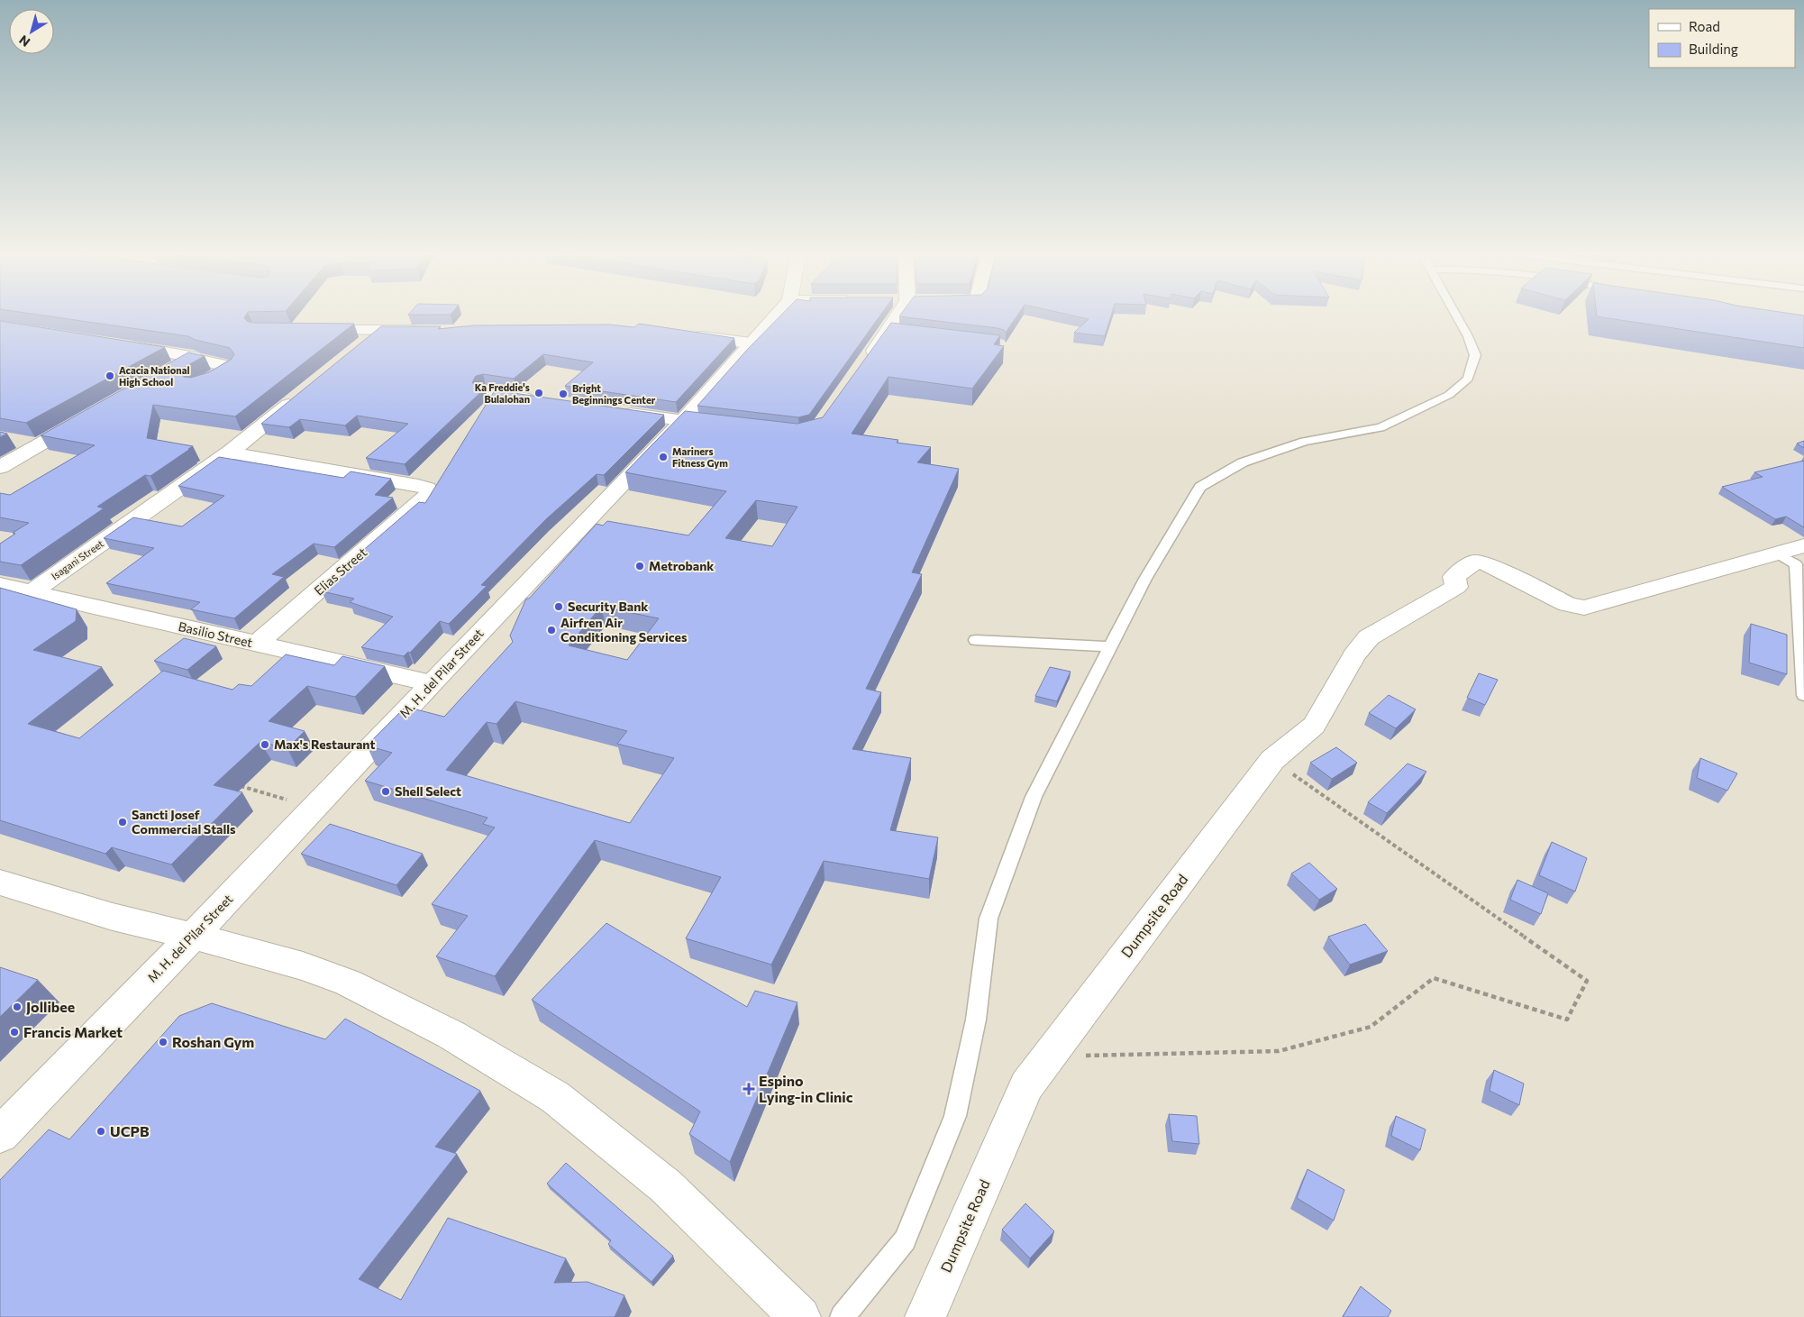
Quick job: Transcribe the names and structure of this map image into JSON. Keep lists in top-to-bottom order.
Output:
{
  "streets": {
    "street": [
      "Isagani Street",
      "Elias Street",
      "Basilio Street",
      "M. H. del Pilar Street",
      "Dumpsite Road"
    ]
  },
  "crossings": [
    ["Isagani Street", "Elias Street"],
    ["Isagani Street", "Basilio Street"],
    ["Elias Street", "Basilio Street"],
    ["Basilio Street", "M. H. del Pilar Street"]
  ],
  "places": {
    "other": [
      "Acacia National High School",
      "Ka Freddie's Bulalohan",
      "Bright Beginnings Center",
      "Mariners Fitness Gym",
      "Metrobank",
      "Security Bank",
      "Airfren Air Conditioning Services",
      "Max's Restaurant",
      "Shell Select",
      "Sancti Josef Commercial Stalls",
      "Jollibee",
      "Francis Market",
      "Roshan Gym",
      "UCPB"
    ],
    "health": ["Espino Lying-in Clinic"]
  },
  "legend": ["Road", "Building"],
  "north": "bottom left"
}
